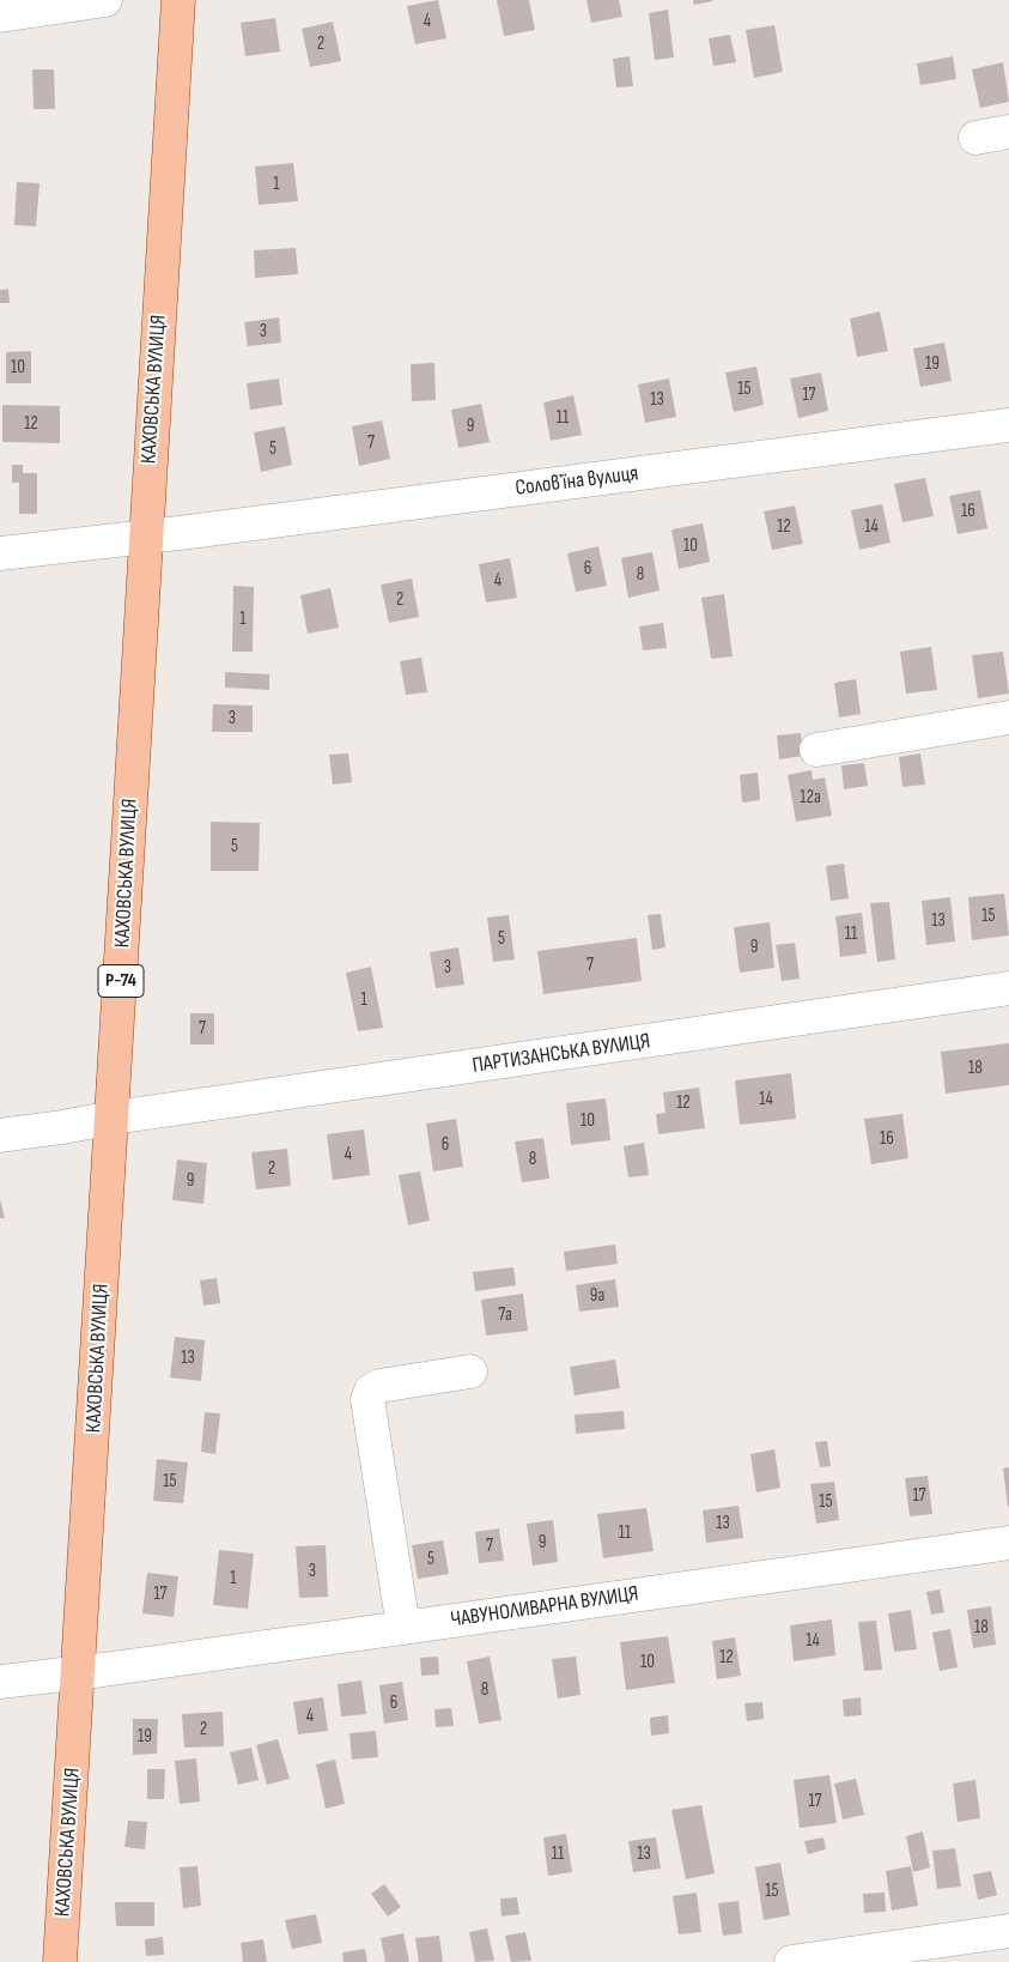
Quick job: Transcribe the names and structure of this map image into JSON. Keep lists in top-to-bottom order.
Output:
{
  "streets": {
    "main road": ["КАХОВСЬКА ВУЛИЦЯ", "Р-74"],
    "street": ["Соловʼїна вулиця", "ПАРТИЗАНСЬКА ВУЛИЦЯ", "ЧАВУНОЛИВАРНА ВУЛИЦЯ"]
  },
  "crossings": [
    ["КАХОВСЬКА ВУЛИЦЯ", "Соловʼїна вулиця"],
    ["КАХОВСЬКА ВУЛИЦЯ", "ПАРТИЗАНСЬКА ВУЛИЦЯ"],
    ["КАХОВСЬКА ВУЛИЦЯ", "ЧАВУНОЛИВАРНА ВУЛИЦЯ"]
  ],
  "house_numbers": [
    "4",
    "2",
    "1",
    "3",
    "19",
    "10",
    "15",
    "17",
    "13",
    "11",
    "12",
    "9",
    "7",
    "5",
    "16",
    "12",
    "14",
    "10",
    "6",
    "8",
    "4",
    "2",
    "1",
    "3",
    "12а",
    "5",
    "15",
    "13",
    "11",
    "5",
    "9",
    "7",
    "3",
    "1",
    "7",
    "18",
    "14",
    "12",
    "10",
    "16",
    "6",
    "4",
    "8",
    "2",
    "9",
    "9а",
    "7а",
    "13",
    "15",
    "17",
    "15",
    "13",
    "11",
    "9",
    "7",
    "5",
    "3",
    "1",
    "17",
    "18",
    "14",
    "12",
    "10",
    "8",
    "6",
    "4",
    "2",
    "19",
    "17",
    "11",
    "13",
    "15"
  ]
}
